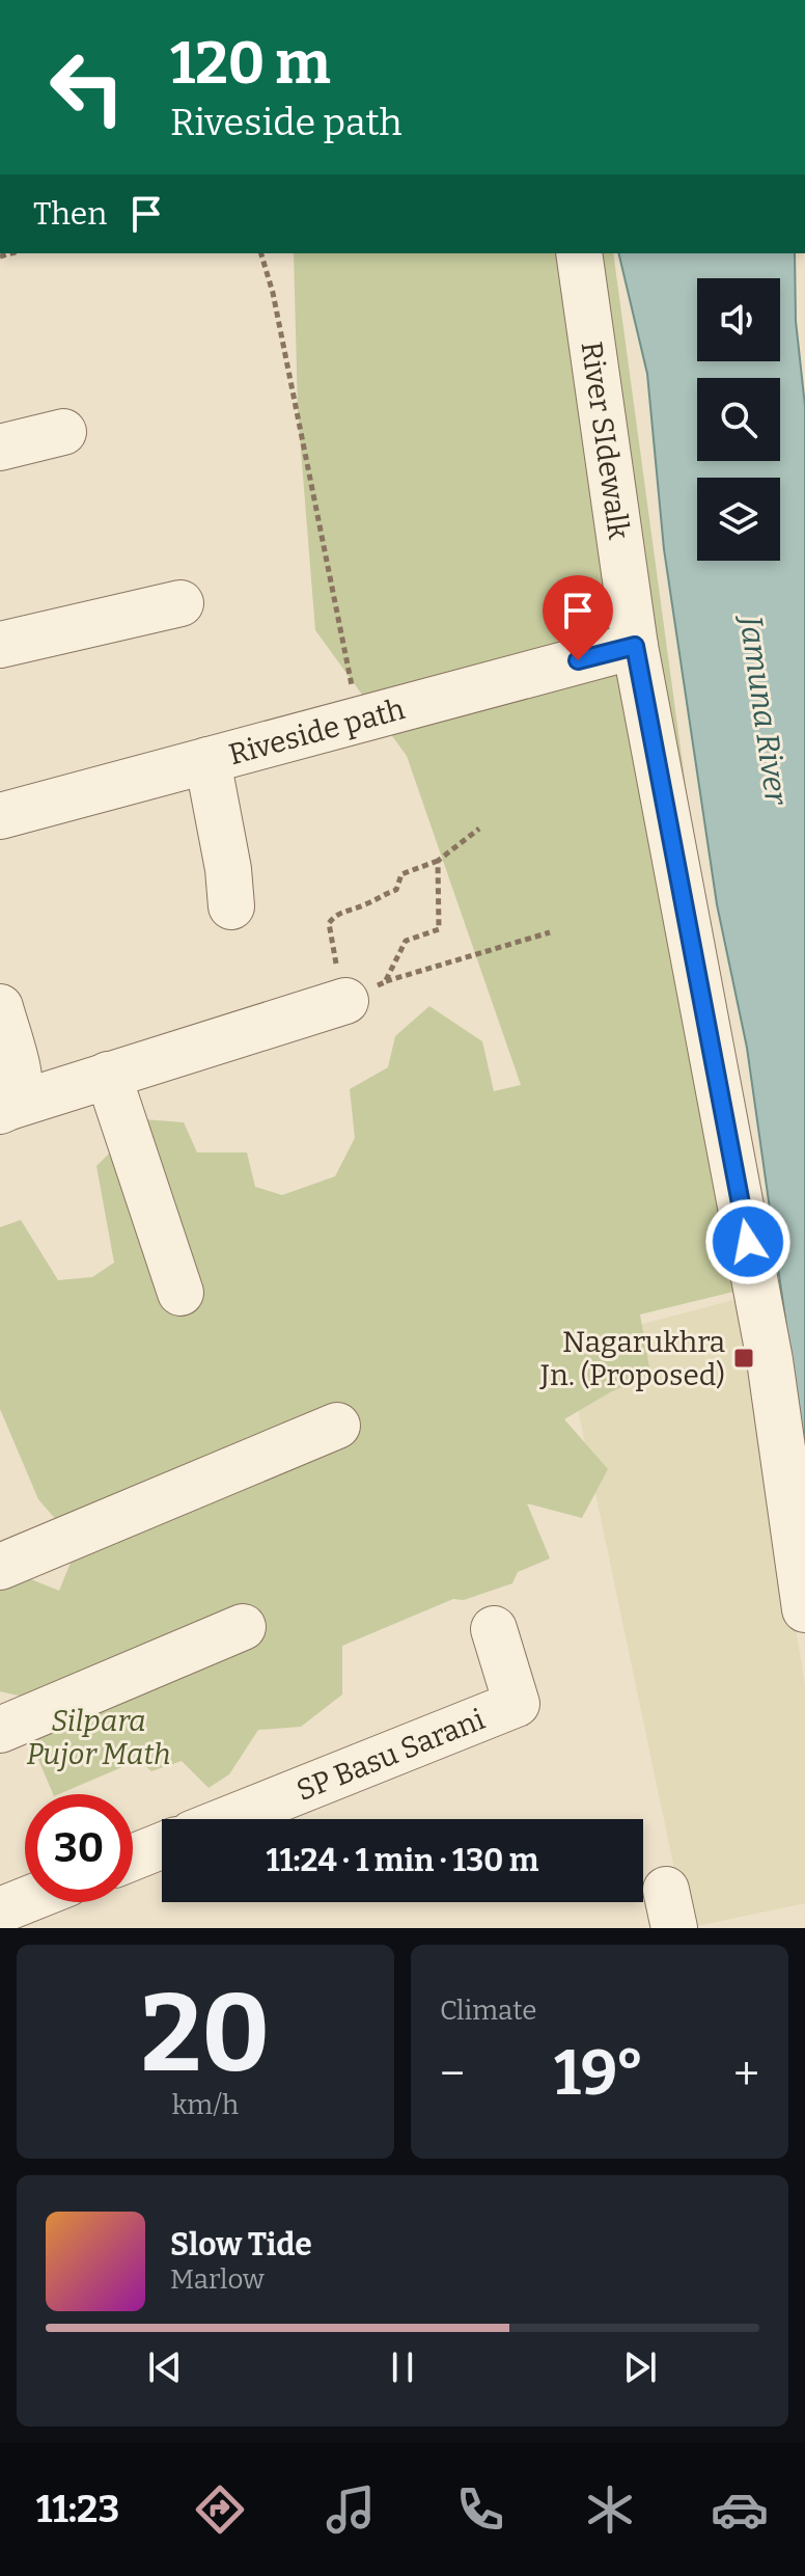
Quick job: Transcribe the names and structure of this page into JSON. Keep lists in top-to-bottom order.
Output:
{
  "streets": {
    "street": ["River SIdewalk", "Riveside path", "SP Basu Sarani"]
  },
  "crossings": [
    ["River SIdewalk", "Riveside path"]
  ],
  "water": ["Jamuna River"],
  "parks": ["Silpara Pujor Math"],
  "places": {
    "transit": ["Nagarukhra Jn. (Proposed)"]
  },
  "page": {
    "turn": ["120 m", "Riveside path"],
    "then": "Then",
    "limit": "30",
    "trip": "11:24 · 1 min · 130 m",
    "tile": [
      ["20", "km/h"],
      "Climate"
    ],
    "heat": ["−", "19°", "+"],
    "song": ["Slow Tide", "Marlow"],
    "tabs": "11:23"
  }
}
